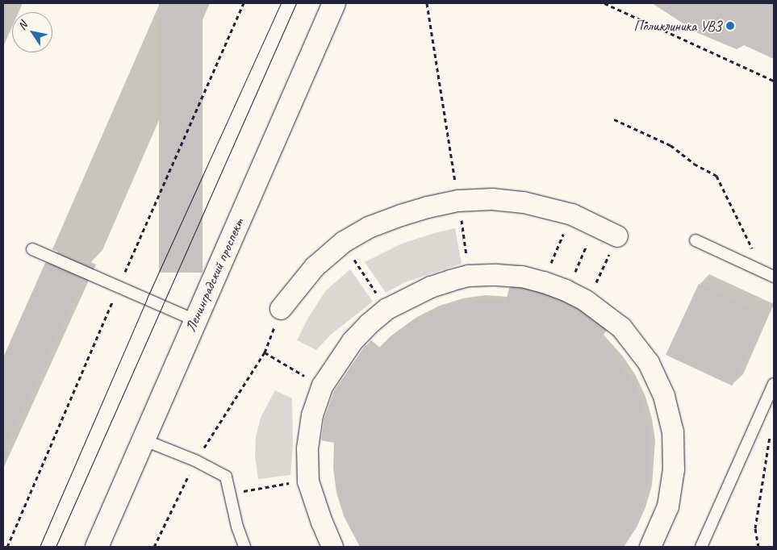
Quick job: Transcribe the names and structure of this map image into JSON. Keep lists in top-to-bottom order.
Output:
{
  "streets": {
    "main road": ["Ленинградский проспект"]
  },
  "places": ["Поликлиника УВЗ"],
  "north": "top left"
}
